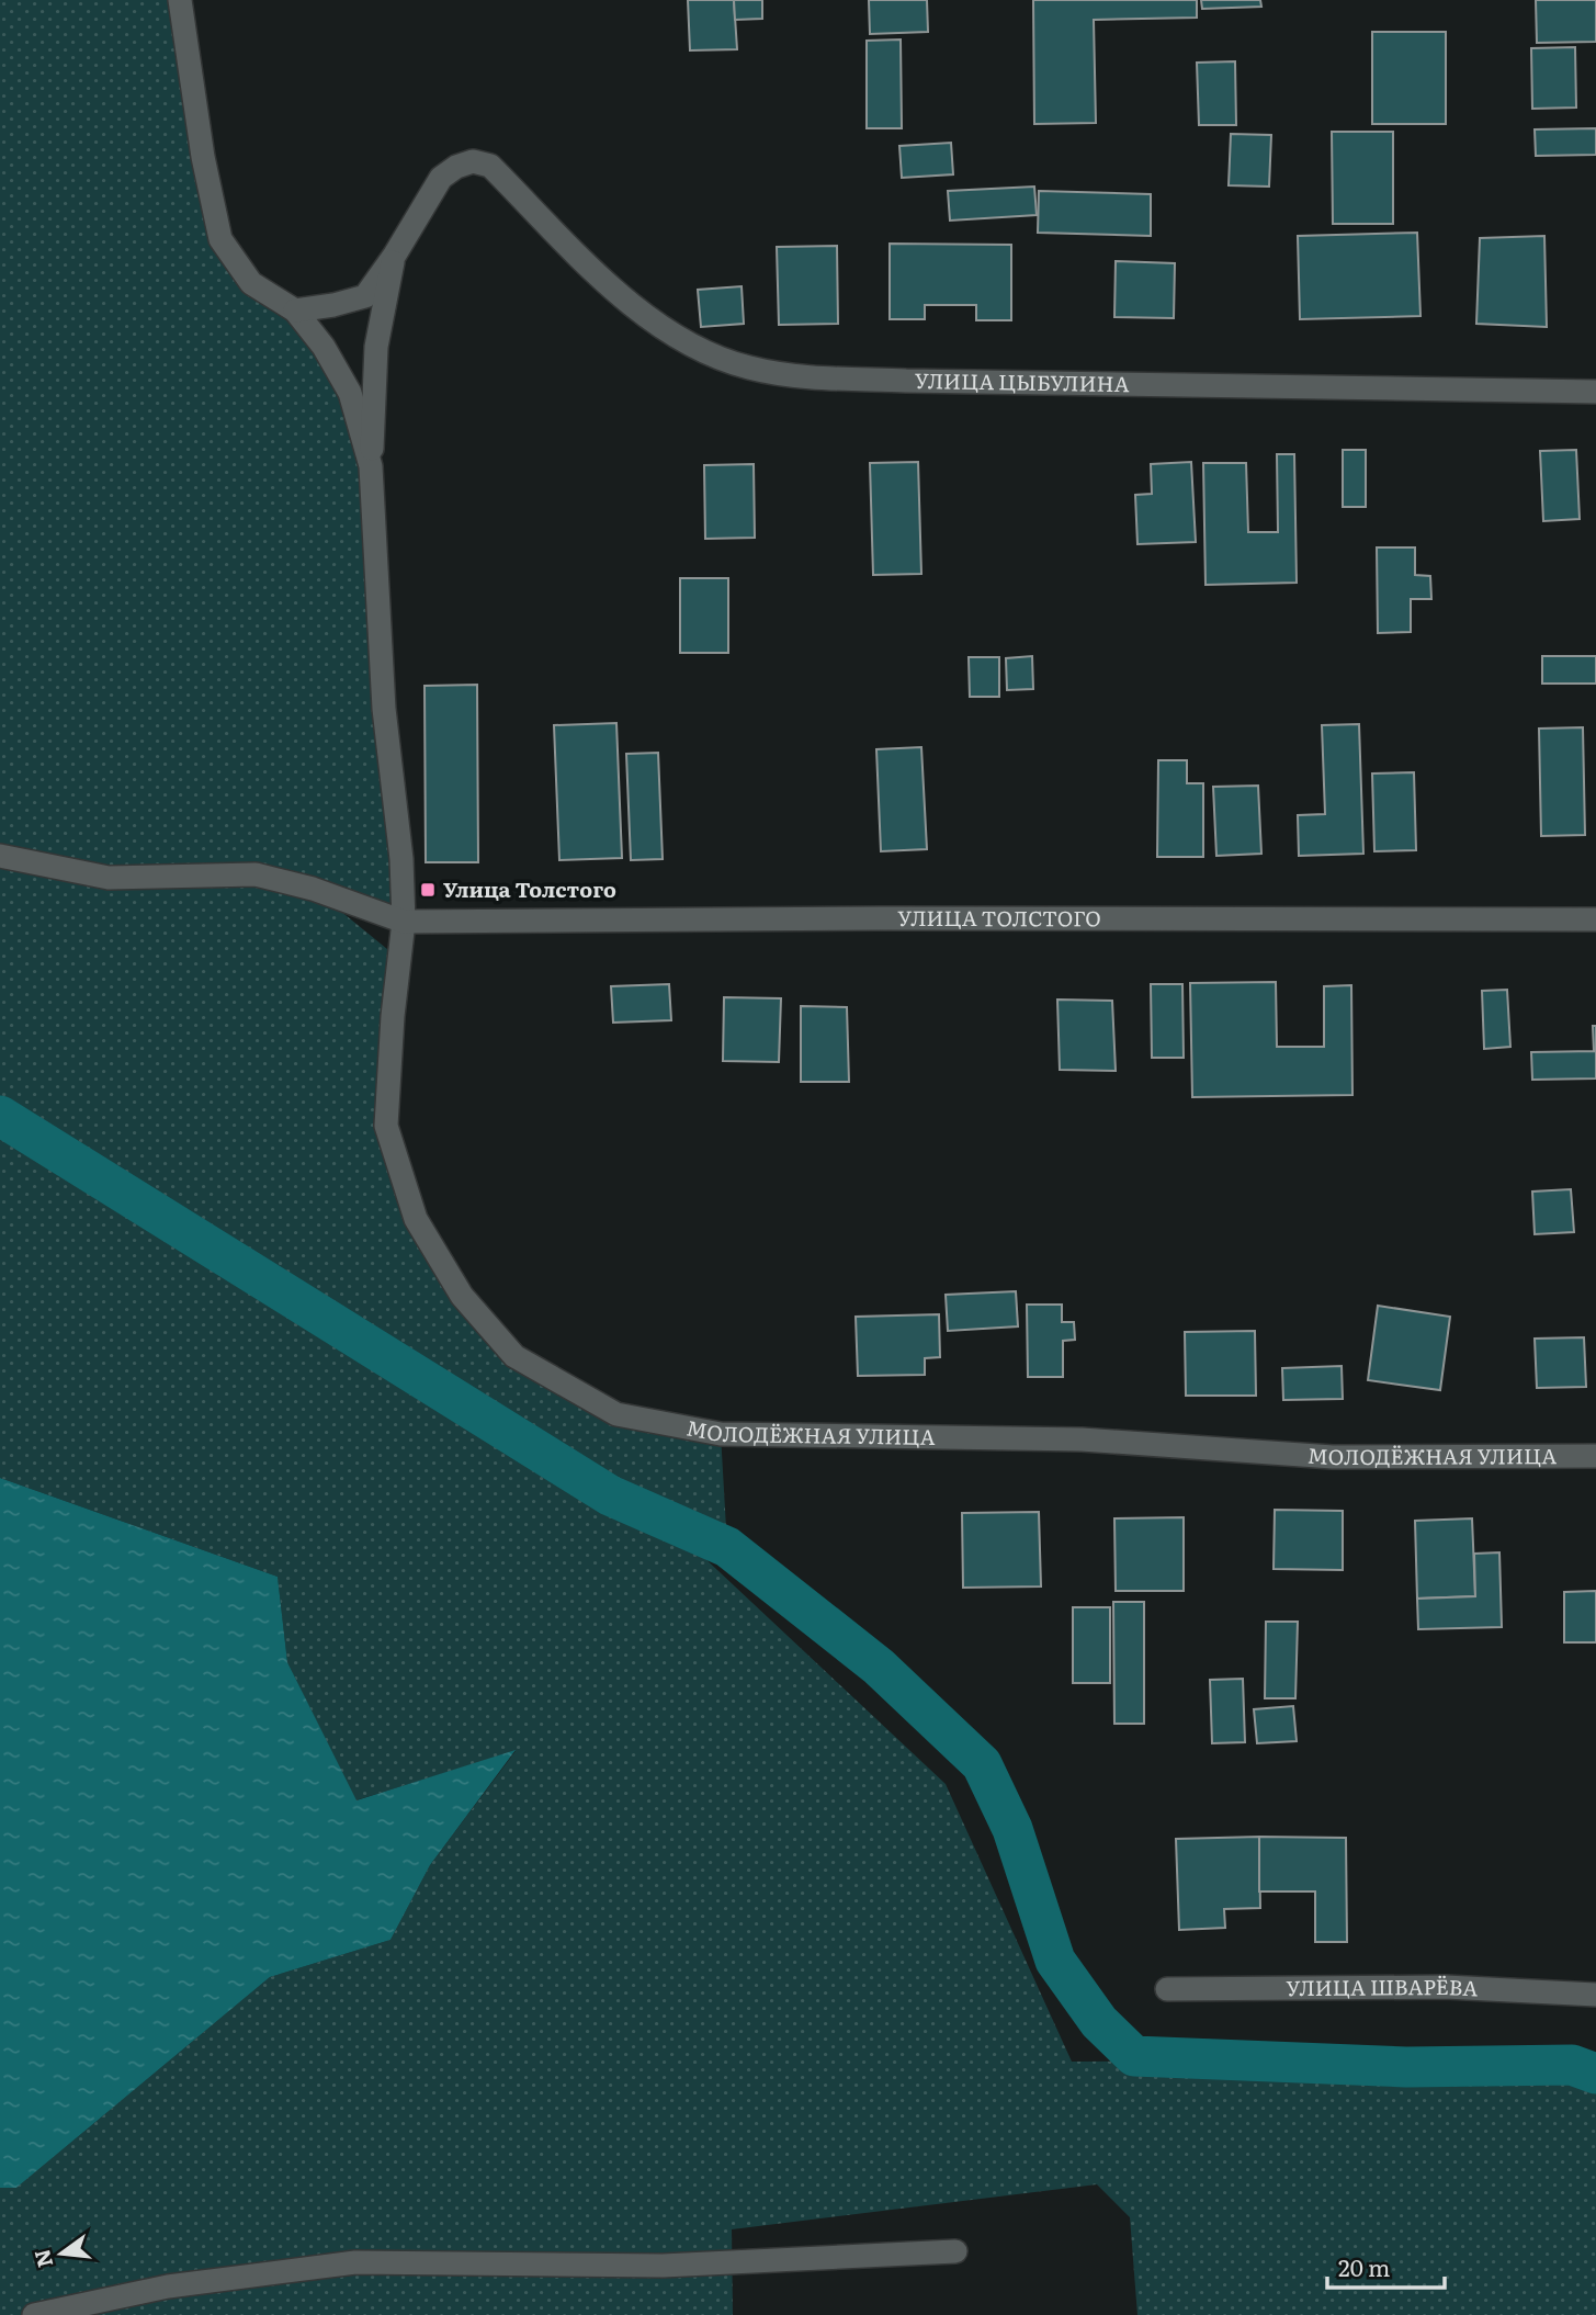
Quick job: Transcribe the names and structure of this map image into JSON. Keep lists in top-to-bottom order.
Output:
{
  "streets": {
    "street": [
      "УЛИЦА ЦЫБУЛИНА",
      "УЛИЦА ТОЛСТОГО",
      "МОЛОДЁЖНАЯ УЛИЦА",
      "УЛИЦА ШВАРЁВА"
    ]
  },
  "crossings": [
    ["УЛИЦА ТОЛСТОГО", "МОЛОДЁЖНАЯ УЛИЦА"]
  ],
  "places": {
    "transit": ["Улица Толстого"]
  },
  "scale_bar": "20 m",
  "north": "left"
}
